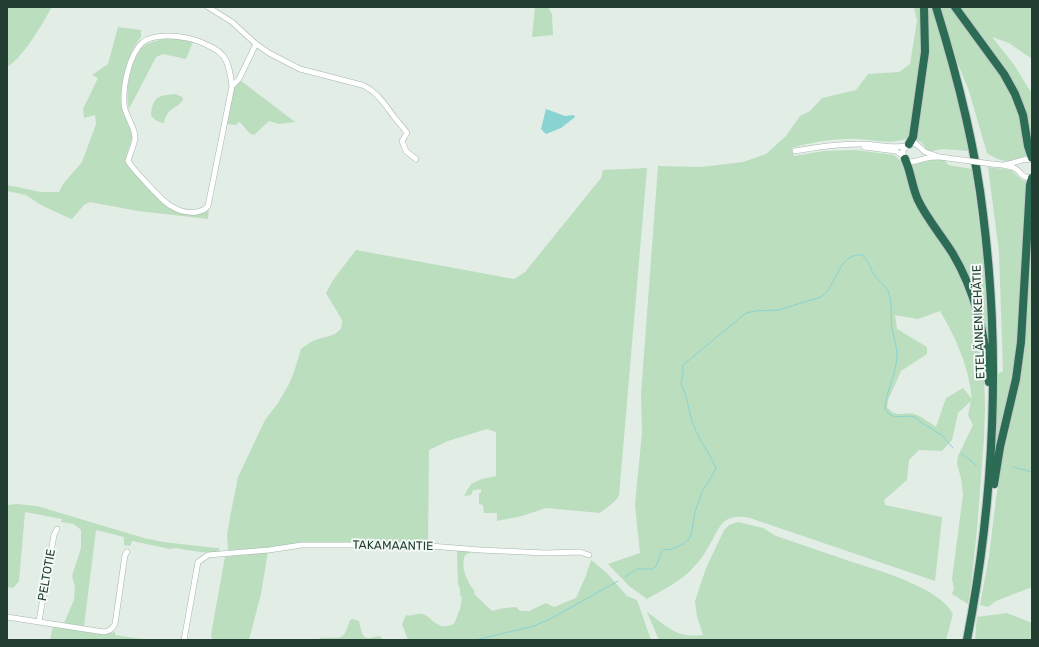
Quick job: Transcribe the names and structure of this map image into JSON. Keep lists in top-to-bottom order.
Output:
{
  "streets": {
    "highway": ["ETELÄINEN KEHÄTIE"],
    "street": ["TAKAMAANTIE", "PELTOTIE"]
  }
}
